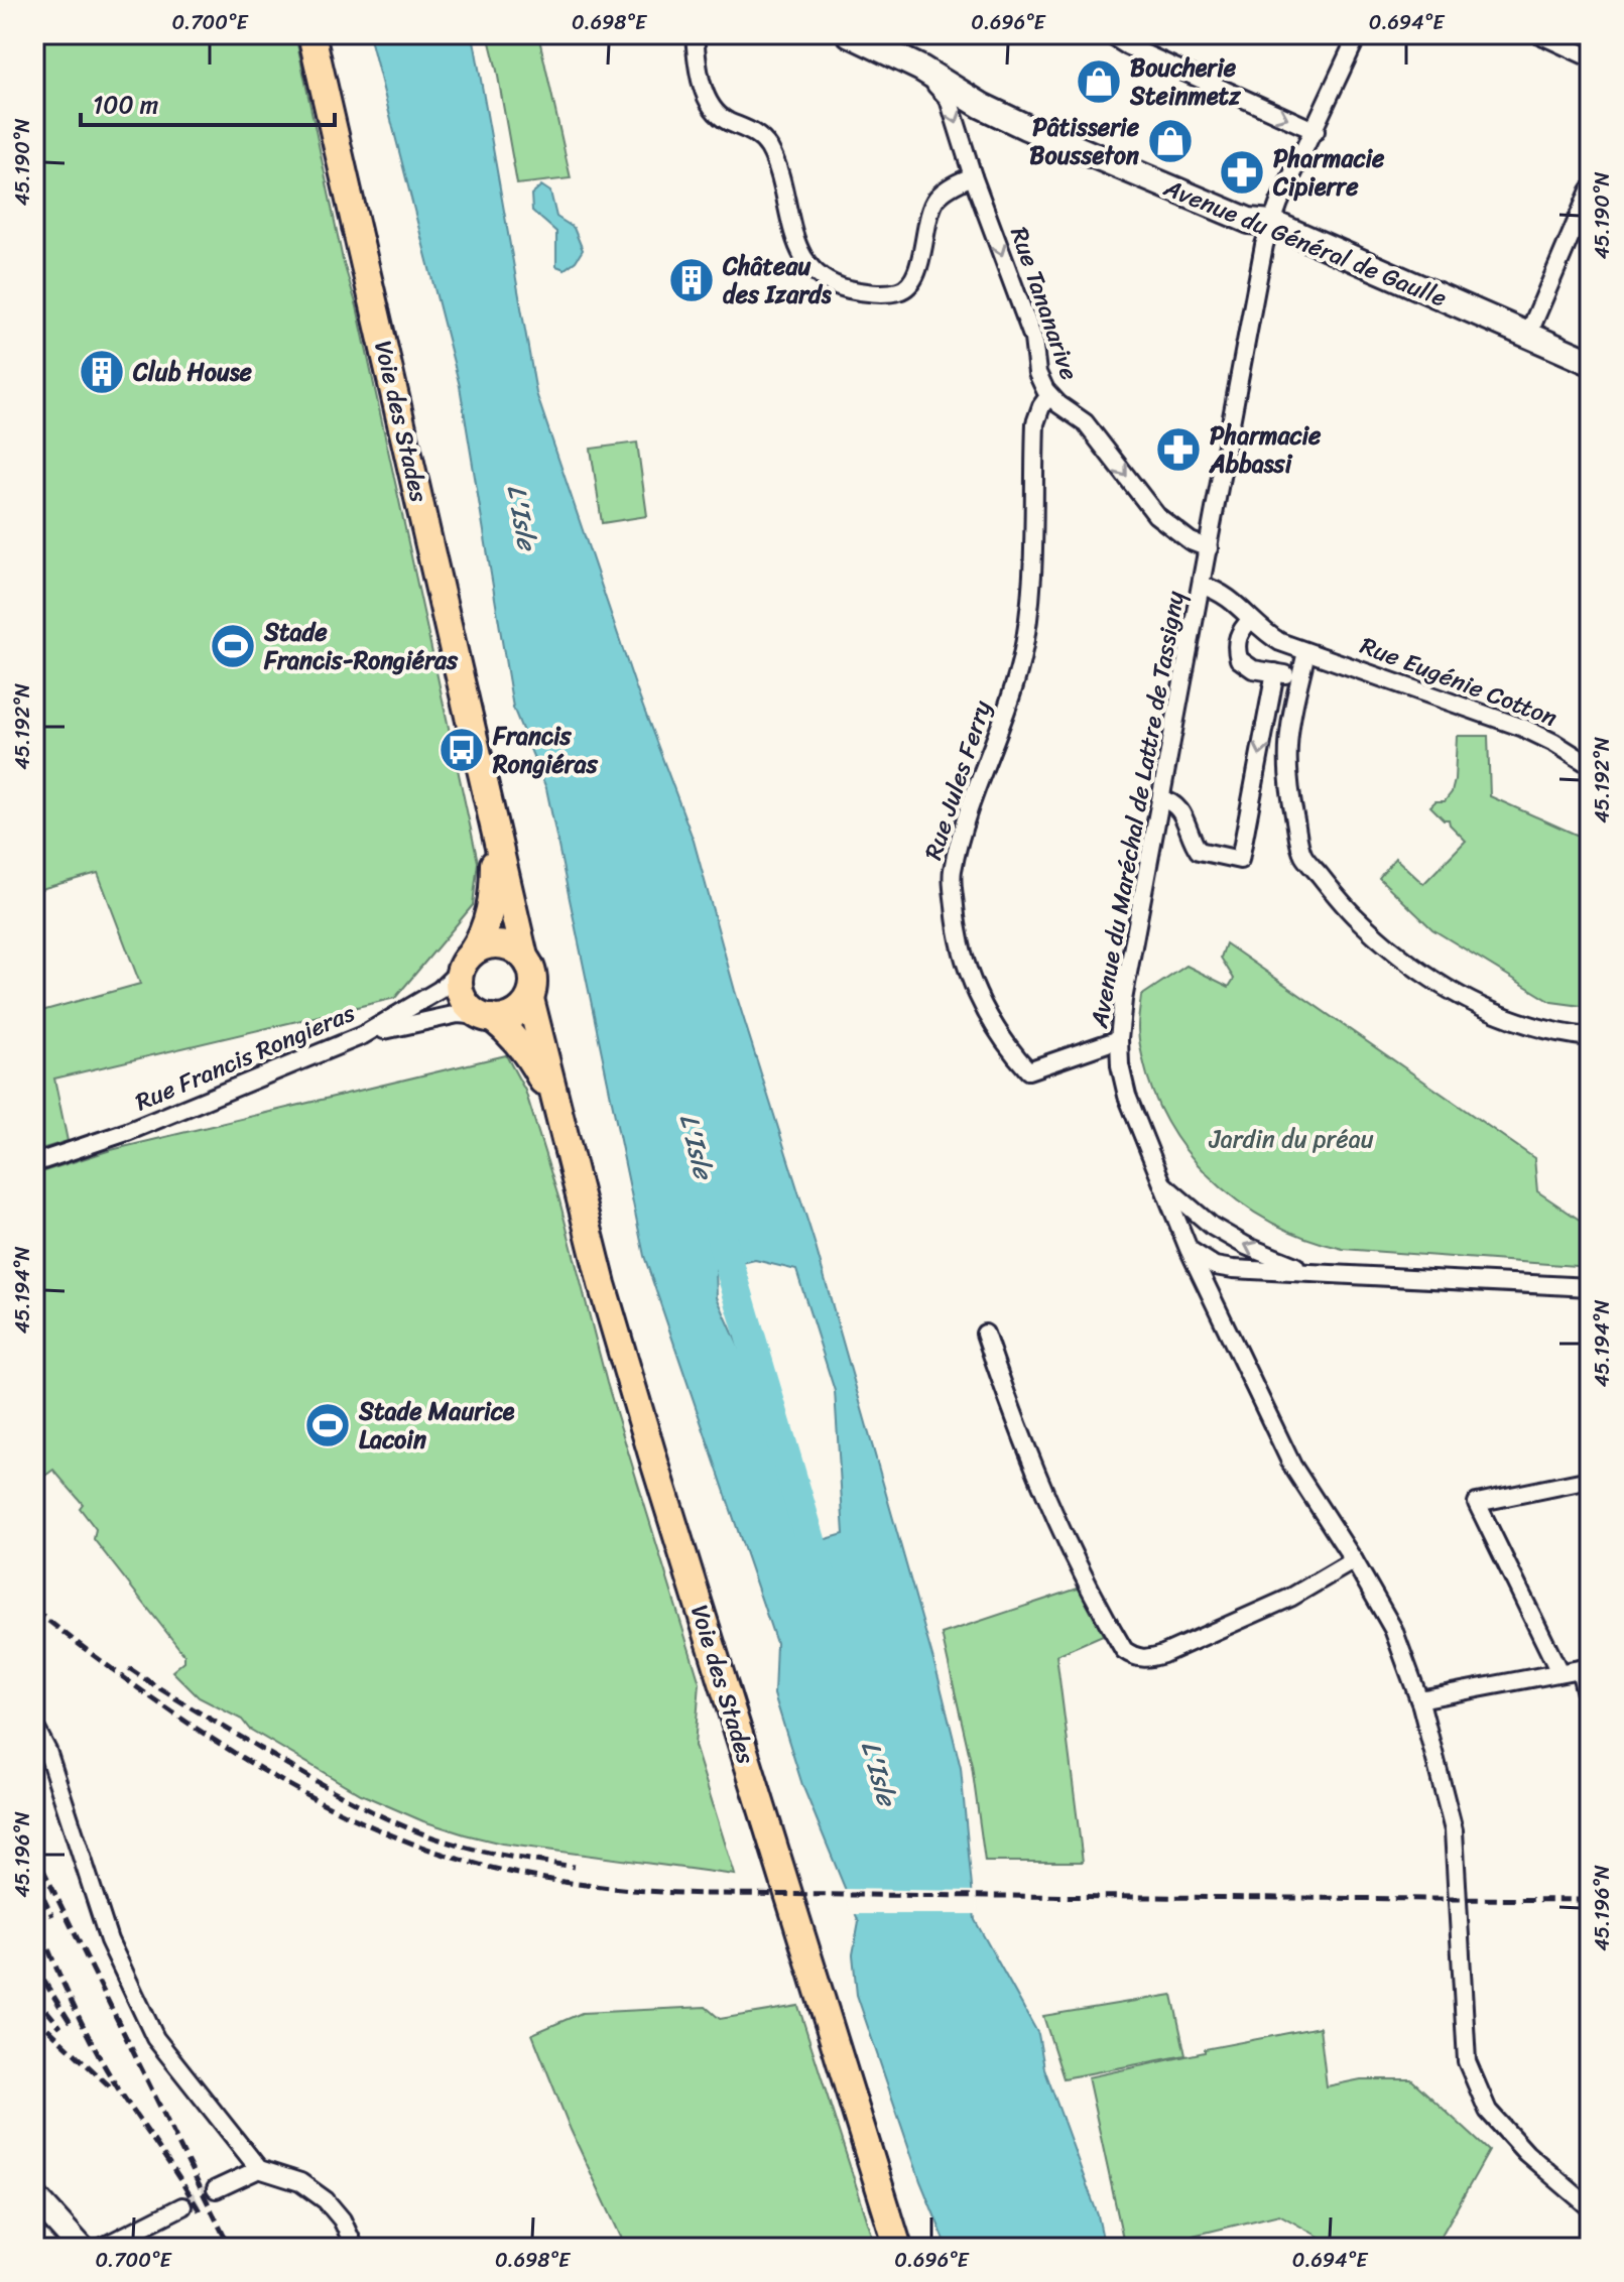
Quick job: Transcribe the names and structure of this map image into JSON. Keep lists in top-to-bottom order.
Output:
{
  "streets": {
    "main road": ["Avenue du Général de Gaulle", "Voie des Stades"],
    "street": [
      "Rue Tananarive",
      "Rue Eugénie Cotton",
      "Rue Jules Ferry",
      "Avenue du Maréchal de Lattre de Tassigny",
      "Rue Francis Rongieras"
    ]
  },
  "crossings": [
    ["Avenue du Général de Gaulle", "Rue Tananarive"],
    ["Avenue du Général de Gaulle", "Avenue du Maréchal de Lattre de Tassigny"],
    ["Rue Tananarive", "Rue Jules Ferry"],
    ["Rue Tananarive", "Avenue du Maréchal de Lattre de Tassigny"],
    ["Voie des Stades", "Rue Francis Rongieras"],
    ["Rue Eugénie Cotton", "Avenue du Maréchal de Lattre de Tassigny"],
    ["Rue Jules Ferry", "Avenue du Maréchal de Lattre de Tassigny"]
  ],
  "one_way": ["Rue Tananarive"],
  "water": ["L'Isle"],
  "parks": ["Jardin du préau"],
  "places": {
    "shop": ["Boucherie Steinmetz", "Pâtisserie Bousseton"],
    "pharmacy": ["Pharmacie Cipierre", "Pharmacie Abbassi"],
    "building": ["Château des Izards", "Club House"],
    "sports": ["Stade Francis-Rongiéras", "Stade Maurice Lacoin"],
    "bus stop": ["Francis Rongiéras"]
  },
  "scale_bar": "100 m",
  "coordinates": [
    "0.700°E",
    "0.698°E",
    "0.696°E",
    "0.694°E",
    "45.190°N",
    "45.192°N",
    "45.194°N",
    "45.196°N"
  ]
}
